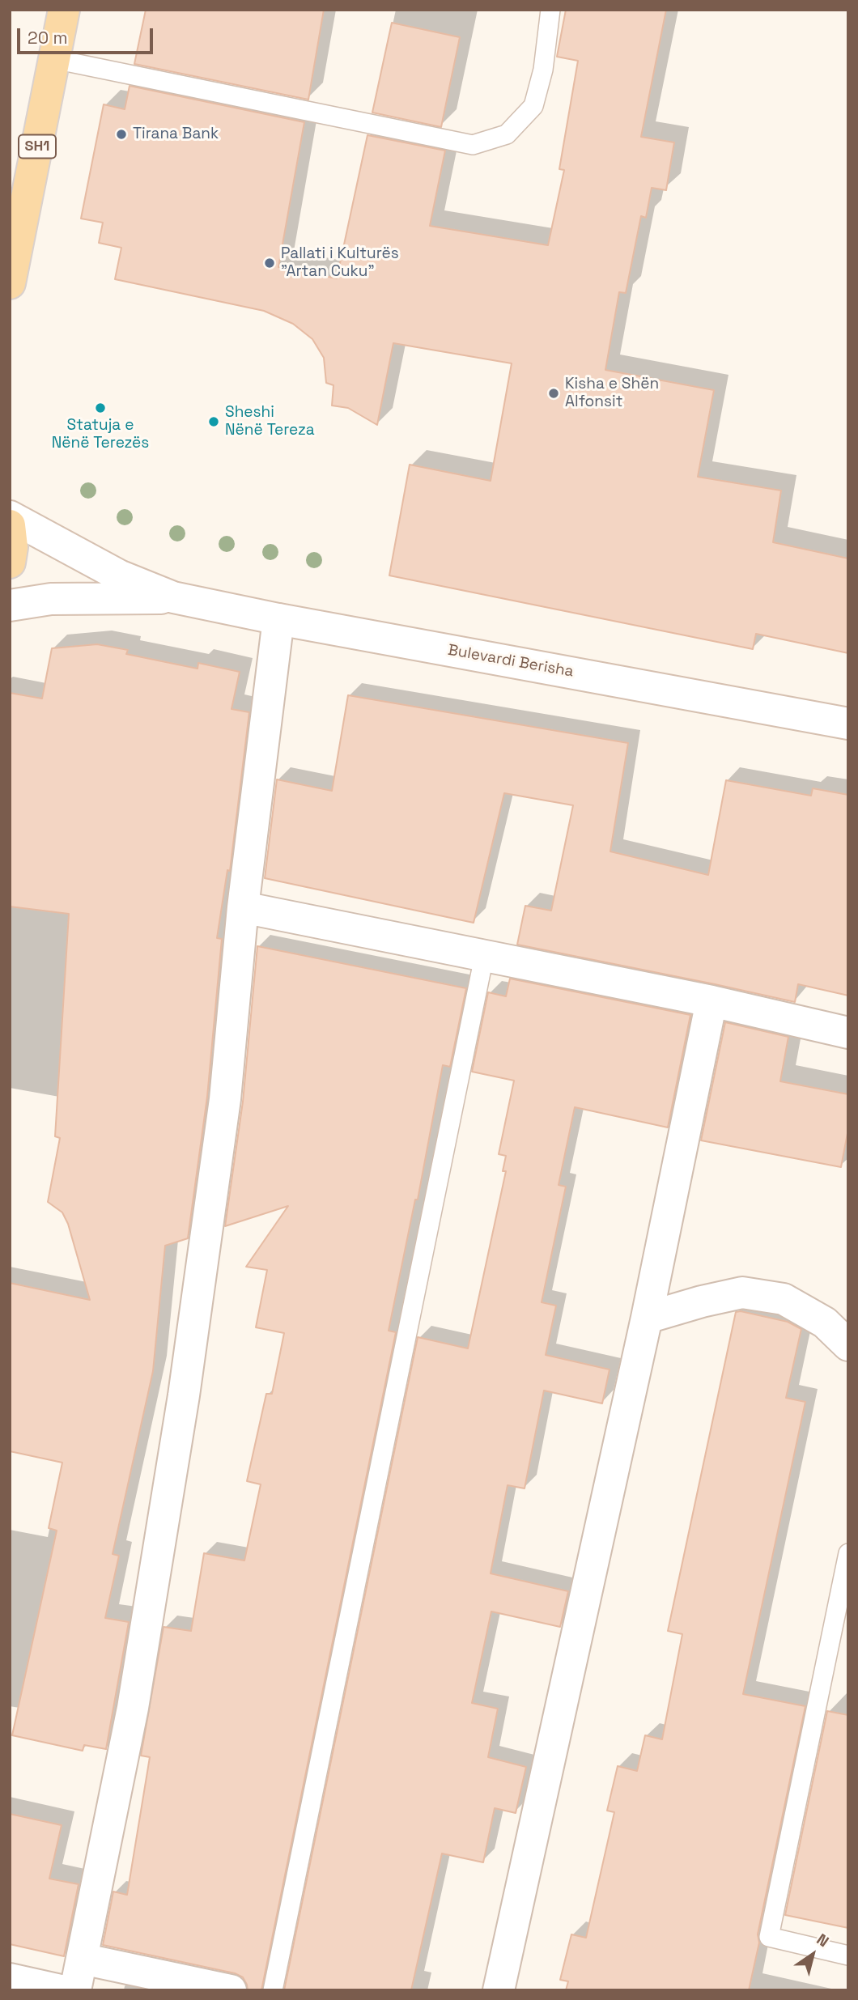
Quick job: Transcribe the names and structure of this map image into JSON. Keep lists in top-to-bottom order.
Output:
{
  "streets": {
    "main road": ["SH1"],
    "street": ["Bulevardi Berisha"]
  },
  "places": [
    "Tirana Bank",
    "Pallati i Kulturës \"Artan Cuku\"",
    "Kisha e Shën Alfonsit",
    "Statuja e Nënë Terezës",
    "Sheshi Nënë Tereza"
  ],
  "scale_bar": "20 m",
  "north": "top right"
}
